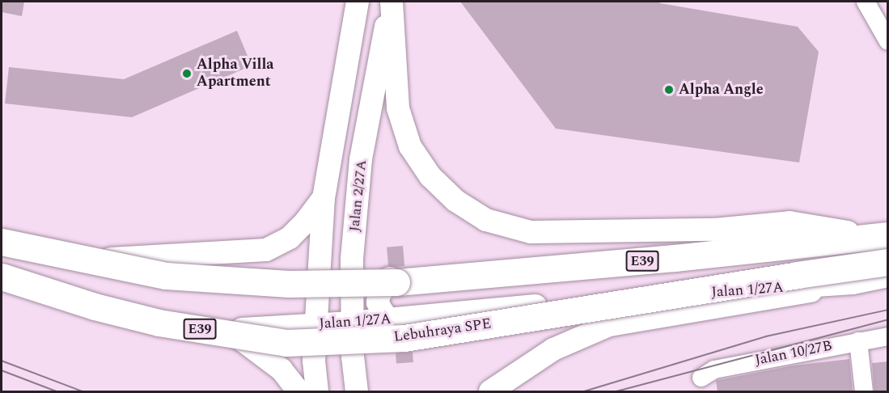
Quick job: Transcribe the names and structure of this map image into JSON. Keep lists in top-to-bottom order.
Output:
{
  "streets": {
    "highway": ["E39", "Lebuhraya SPE"],
    "main road": ["Jalan 2/27A", "Jalan 1/27A"],
    "street": ["Jalan 10/27B"]
  },
  "crossings": [
    ["Jalan 2/27A", "Jalan 1/27A"]
  ],
  "places": ["Alpha Villa Apartment", "Alpha Angle"]
}
